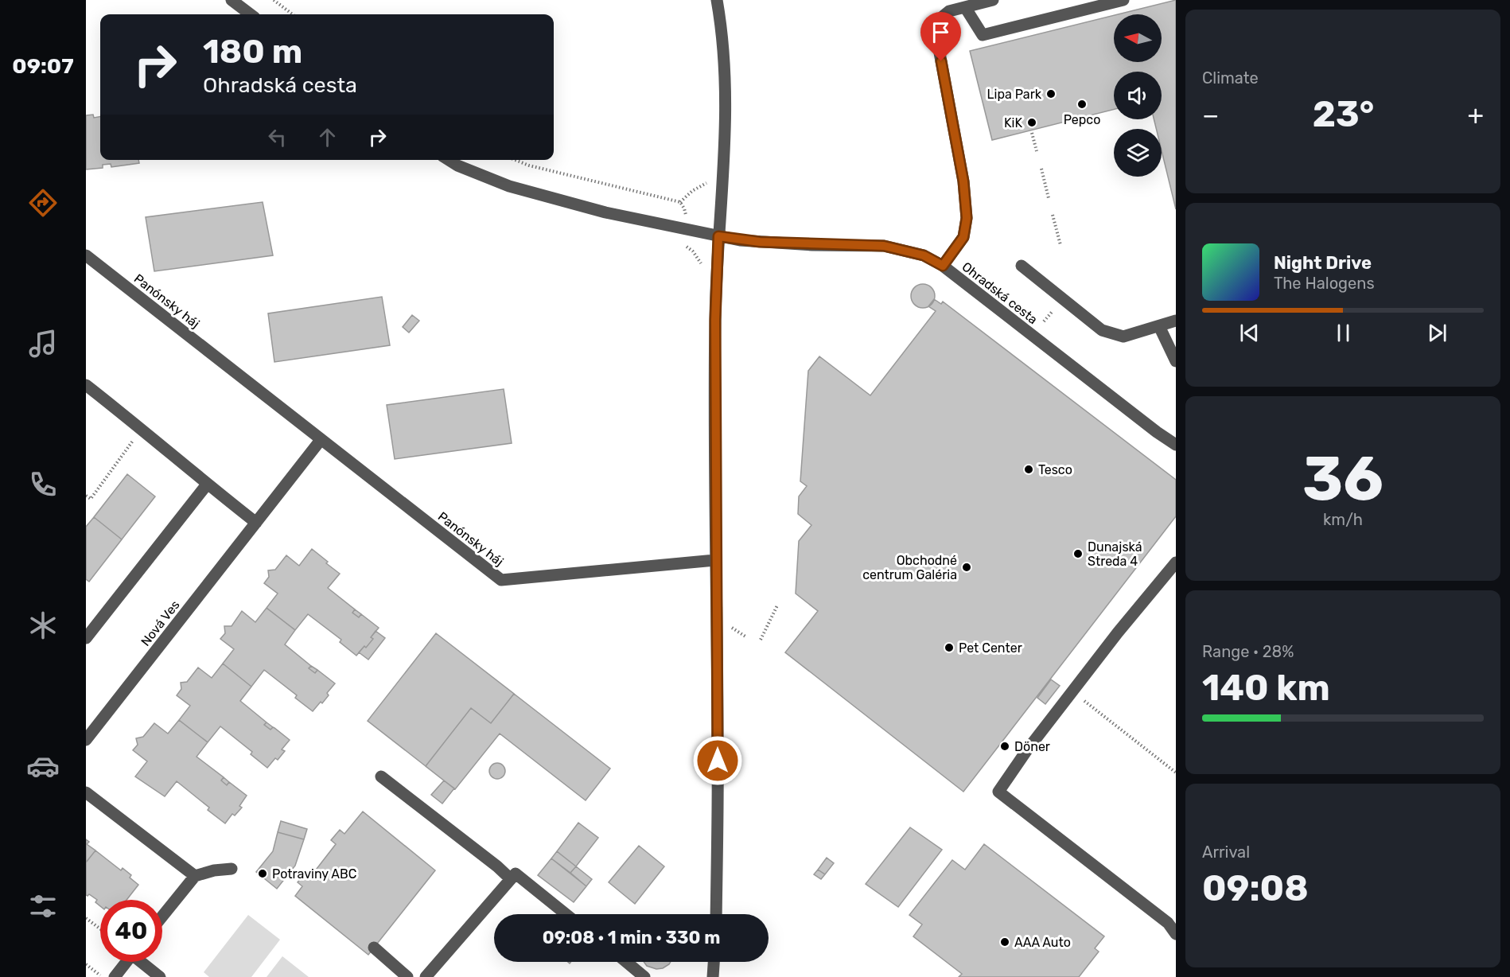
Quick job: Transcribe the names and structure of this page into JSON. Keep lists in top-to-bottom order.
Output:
{
  "streets": {
    "street": ["Ohradská cesta", "Panónsky háj", "Nová Ves"]
  },
  "crossings": [
    ["Panónsky háj", "Nová Ves"]
  ],
  "places": [
    "Lipa Park",
    "Pepco",
    "KiK",
    "Tesco",
    "Dunajská Streda 4",
    "Obchodné centrum Galéria",
    "Pet Center",
    "Döner",
    "Potraviny ABC",
    "AAA Auto"
  ],
  "north": "left",
  "page": {
    "tabs": "09:07",
    "tile": [
      "Climate",
      ["36", "km/h"],
      ["Range · 28%", "140 km"],
      ["Arrival", "09:08"]
    ],
    "turn": ["180 m", "Ohradská cesta"],
    "heat": ["−", "23°", "+"],
    "song": ["Night Drive", "The Halogens"],
    "limit": "40",
    "trip": "09:08 · 1 min · 330 m"
  }
}
